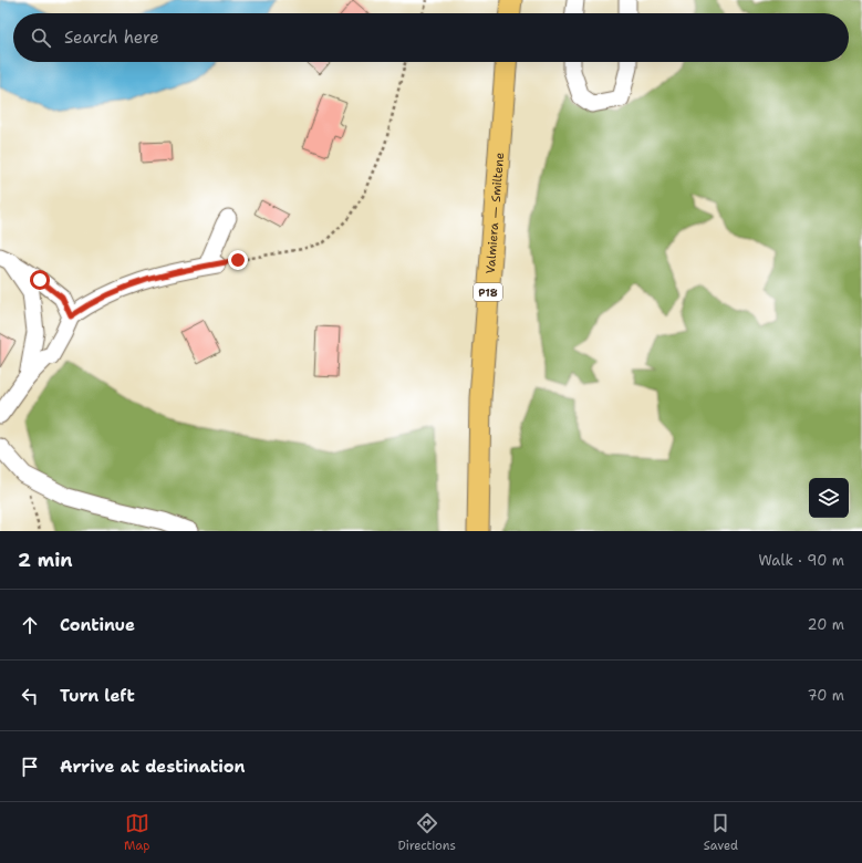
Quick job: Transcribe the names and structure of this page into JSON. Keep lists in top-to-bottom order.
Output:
{
  "streets": {
    "main road": ["Valmiera — Smiltene", "P18"]
  },
  "page": {
    "search": "Search here",
    "heading": ["2 min", "Walk · 90 m"],
    "list": [
      ["Continue", "20 m"],
      ["Turn left", "70 m"],
      "Arrive at destination"
    ],
    "nav": ["Map", "Directions", "Saved"]
  }
}
